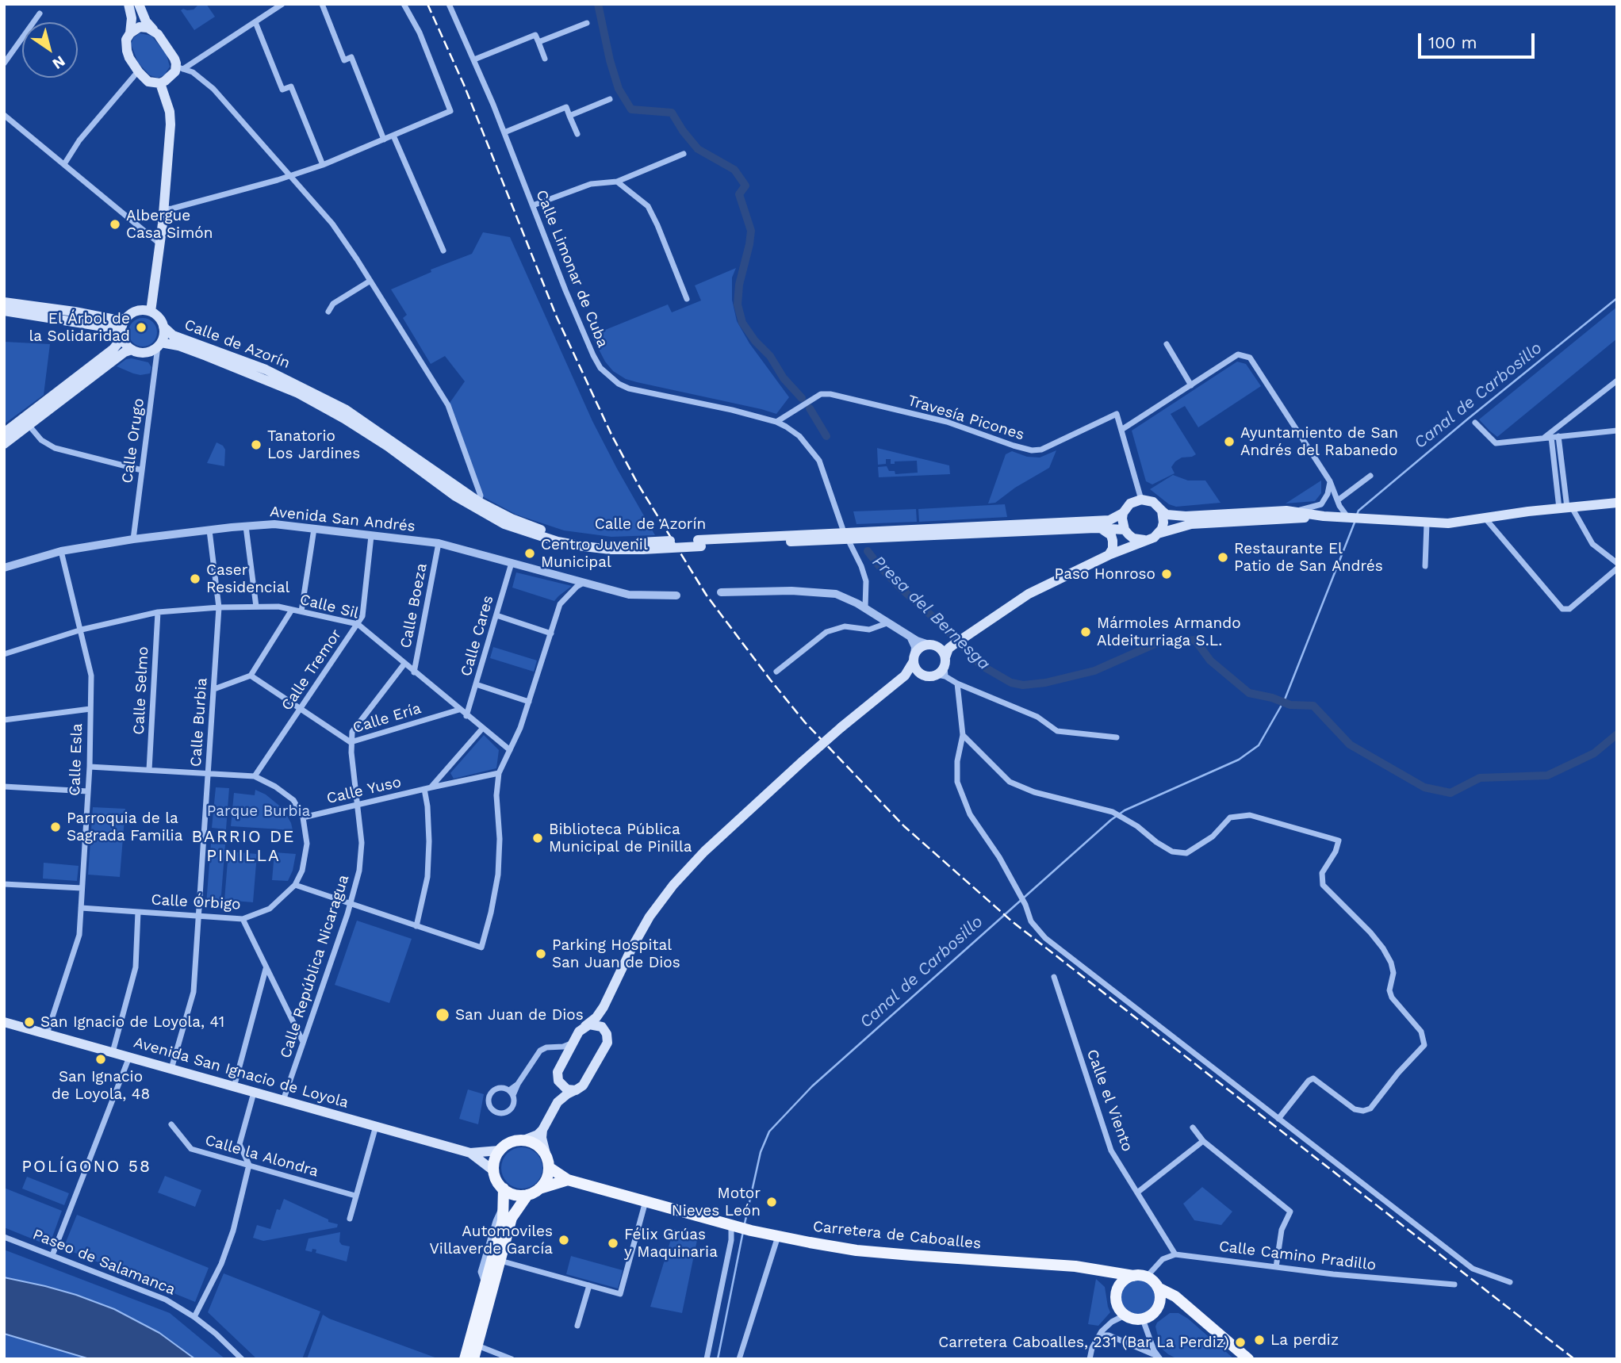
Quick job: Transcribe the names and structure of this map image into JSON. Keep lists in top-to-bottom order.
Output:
{
  "streets": {
    "main road": ["Calle de Azorín", "Avenida San Ignacio de Loyola", "Carretera de Caboalles"],
    "street": [
      "Calle Limonar de Cuba",
      "Travesía Picones",
      "Calle Orugo",
      "Avenida San Andrés",
      "Calle Boeza",
      "Calle Sil",
      "Calle Cares",
      "Calle Tremor",
      "Calle Selmo",
      "Calle Ería",
      "Calle Burbia",
      "Calle Esla",
      "Calle Yuso",
      "Calle Órbigo",
      "Calle República Nicaragua",
      "Calle el Viento",
      "Calle la Alondra",
      "Calle Camino Pradillo",
      "Paseo de Salamanca"
    ]
  },
  "crossings": [
    ["Calle Limonar de Cuba", "Calle de Azorín"],
    ["Calle Limonar de Cuba", "Travesía Picones"],
    ["Calle de Azorín", "Calle Orugo"],
    ["Calle Orugo", "Avenida San Andrés"],
    ["Avenida San Andrés", "Calle Boeza"],
    ["Avenida San Andrés", "Calle Cares"],
    ["Avenida San Andrés", "Calle Tremor"],
    ["Avenida San Andrés", "Calle Burbia"],
    ["Avenida San Andrés", "Calle Esla"],
    ["Calle Boeza", "Calle Sil"],
    ["Calle Boeza", "Calle Ería"],
    ["Calle Sil", "Calle Cares"],
    ["Calle Sil", "Calle Tremor"],
    ["Calle Sil", "Calle Selmo"],
    ["Calle Sil", "Calle Ería"],
    ["Calle Sil", "Calle Burbia"],
    ["Calle Sil", "Calle Esla"],
    ["Calle Ería", "Calle Yuso"],
    ["Calle Ería", "Calle República Nicaragua"],
    ["Calle Burbia", "Calle Órbigo"],
    ["Calle Burbia", "Avenida San Ignacio de Loyola"],
    ["Calle Esla", "Calle Órbigo"],
    ["Calle Esla", "Avenida San Ignacio de Loyola"],
    ["Calle Yuso", "Calle Órbigo"],
    ["Calle Yuso", "Calle República Nicaragua"],
    ["Calle República Nicaragua", "Avenida San Ignacio de Loyola"],
    ["Calle el Viento", "Calle Camino Pradillo"]
  ],
  "districts": ["BARRIO DE PINILLA", "POLÍGONO 58"],
  "water": ["Canal de Carbosillo", "Presa del Bernesga"],
  "parks": ["Parque Burbia"],
  "places": [
    "Albergue Casa Simón",
    "El Árbol de la Solidaridad",
    "Ayuntamiento de San Andrés del Rabanedo",
    "Tanatorio Los Jardines",
    "Centro Juvenil Municipal",
    "Restaurante El Patio de San Andrés",
    "Paso Honroso",
    "Caser Residencial",
    "Mármoles Armando Aldeiturriaga S.L.",
    "Parroquia de la Sagrada Familia",
    "Biblioteca Pública Municipal de Pinilla",
    "Parking Hospital San Juan de Dios",
    "San Juan de Dios",
    "San Ignacio de Loyola, 41",
    "San Ignacio de Loyola, 48",
    "Motor Nieves León",
    "Automoviles Villaverde García",
    "Félix Grúas y Maquinaria",
    "La perdiz",
    "Carretera Caboalles, 231 (Bar La Perdiz)"
  ],
  "scale_bar": "100 m",
  "north": "bottom right"
}
